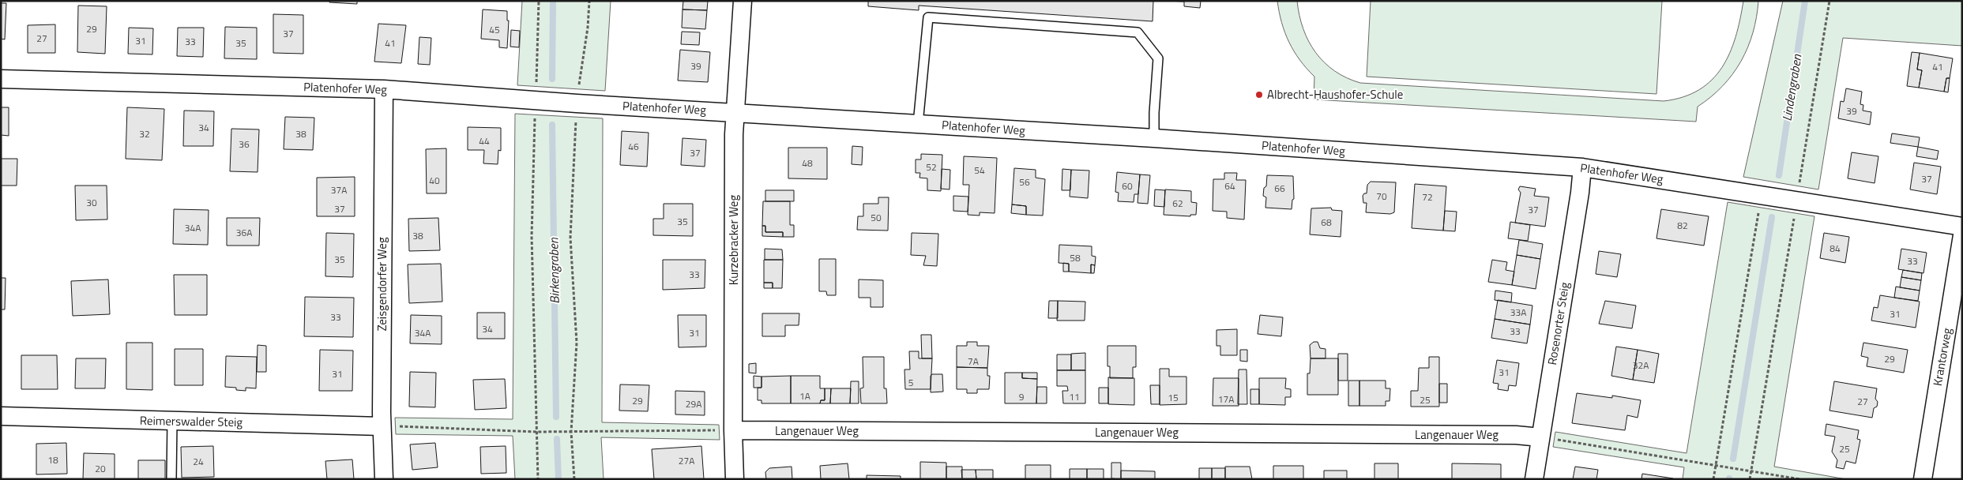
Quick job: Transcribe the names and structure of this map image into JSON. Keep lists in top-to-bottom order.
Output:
{
  "streets": {
    "street": [
      "Platenhofer Weg",
      "Kurzebracker Weg",
      "Zeisgendorfer Weg",
      "Rosenorter Steig",
      "Krantorweg",
      "Reimerswalder Steig",
      "Langenauer Weg"
    ]
  },
  "crossings": [
    ["Platenhofer Weg", "Kurzebracker Weg"],
    ["Platenhofer Weg", "Zeisgendorfer Weg"],
    ["Platenhofer Weg", "Rosenorter Steig"],
    ["Kurzebracker Weg", "Langenauer Weg"],
    ["Zeisgendorfer Weg", "Reimerswalder Steig"],
    ["Rosenorter Steig", "Langenauer Weg"]
  ],
  "water": ["Lindengraben", "Birkengraben"],
  "places": ["Albrecht-Haushofer-Schule"],
  "house_numbers": [
    "29",
    "45",
    "37",
    "27",
    "31",
    "33",
    "35",
    "41",
    "39",
    "41",
    "39",
    "34",
    "32",
    "38",
    "44",
    "36",
    "46",
    "37",
    "48",
    "52",
    "54",
    "37",
    "40",
    "56",
    "60",
    "64",
    "66",
    "37A",
    "70",
    "72",
    "30",
    "62",
    "37",
    "37",
    "50",
    "35",
    "68",
    "82",
    "34A",
    "36A",
    "38",
    "84",
    "58",
    "35",
    "33",
    "33",
    "33A",
    "31",
    "33",
    "34",
    "33",
    "34A",
    "31",
    "29",
    "7A",
    "32A",
    "31",
    "31",
    "5",
    "1A",
    "9",
    "11",
    "15",
    "17A",
    "25",
    "29",
    "27",
    "29A",
    "25",
    "18",
    "27A",
    "24",
    "20"
  ]
}
